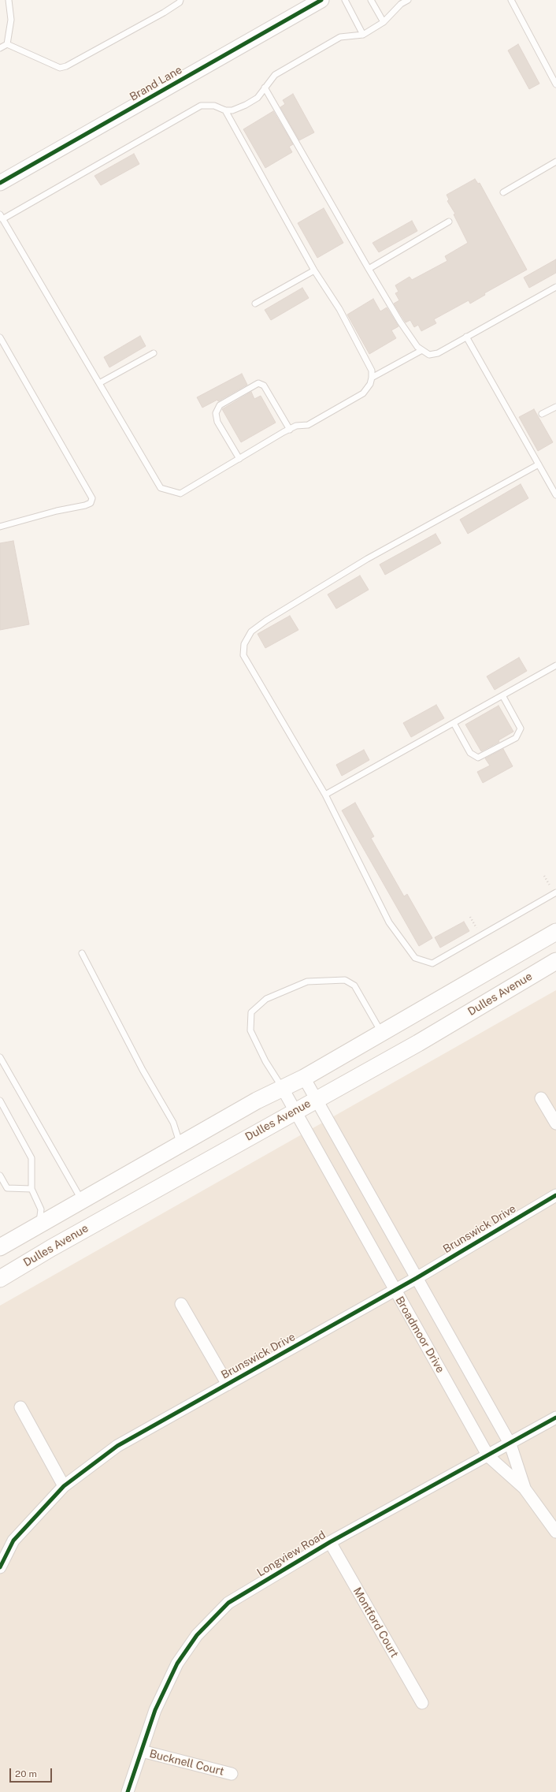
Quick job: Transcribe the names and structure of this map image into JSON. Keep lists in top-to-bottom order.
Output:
{
  "streets": {
    "main road": ["Dulles Avenue"],
    "street": [
      "Brand Lane",
      "Brunswick Drive",
      "Broadmoor Drive",
      "Longview Road",
      "Montford Court",
      "Bucknell Court"
    ]
  },
  "crossings": [
    ["Dulles Avenue", "Broadmoor Drive"],
    ["Brunswick Drive", "Broadmoor Drive"],
    ["Broadmoor Drive", "Longview Road"],
    ["Longview Road", "Montford Court"],
    ["Longview Road", "Bucknell Court"]
  ],
  "scale_bar": "20 m"
}
